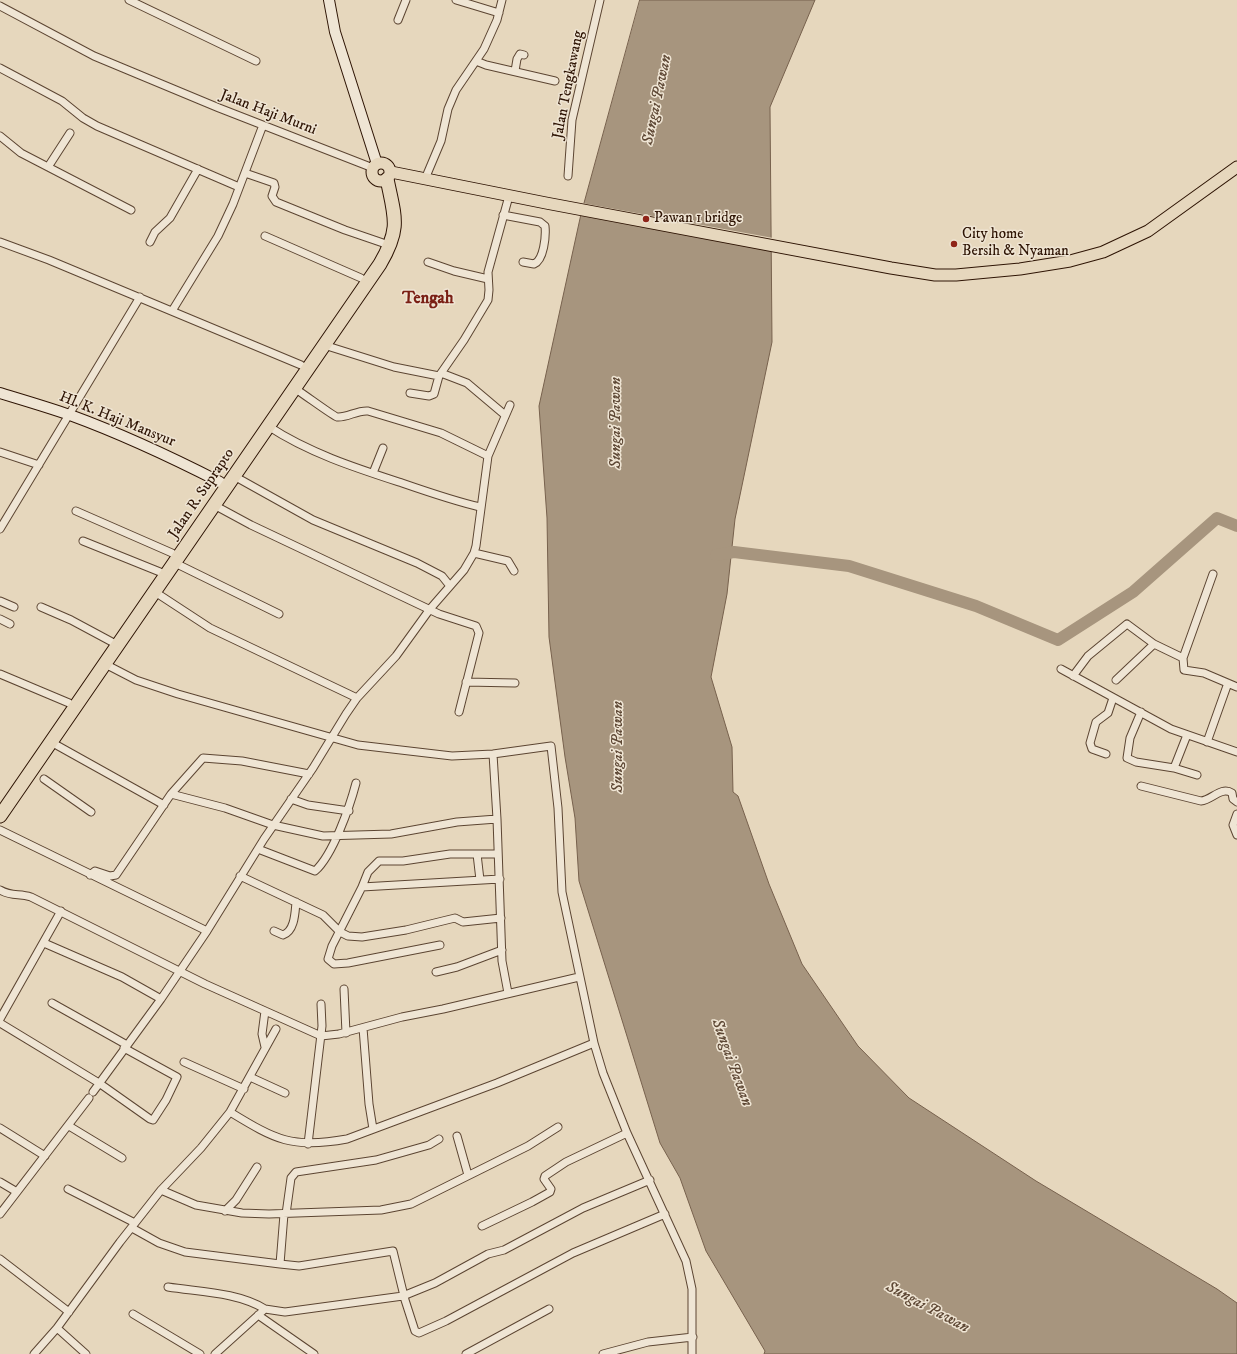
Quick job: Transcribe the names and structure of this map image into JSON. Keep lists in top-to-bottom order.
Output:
{
  "streets": {
    "highway": ["Jalan R. Suprapto"],
    "street": ["Jalan Tengkawang", "Jalan Haji Murni", "Hl. K. Haji Mansyur"]
  },
  "crossings": [
    ["Hl. K. Haji Mansyur", "Jalan R. Suprapto"]
  ],
  "districts": ["Tengah"],
  "water": ["Sungai Pawan"],
  "places": ["Pawan 1 bridge", "City home Bersih & Nyaman"]
}
